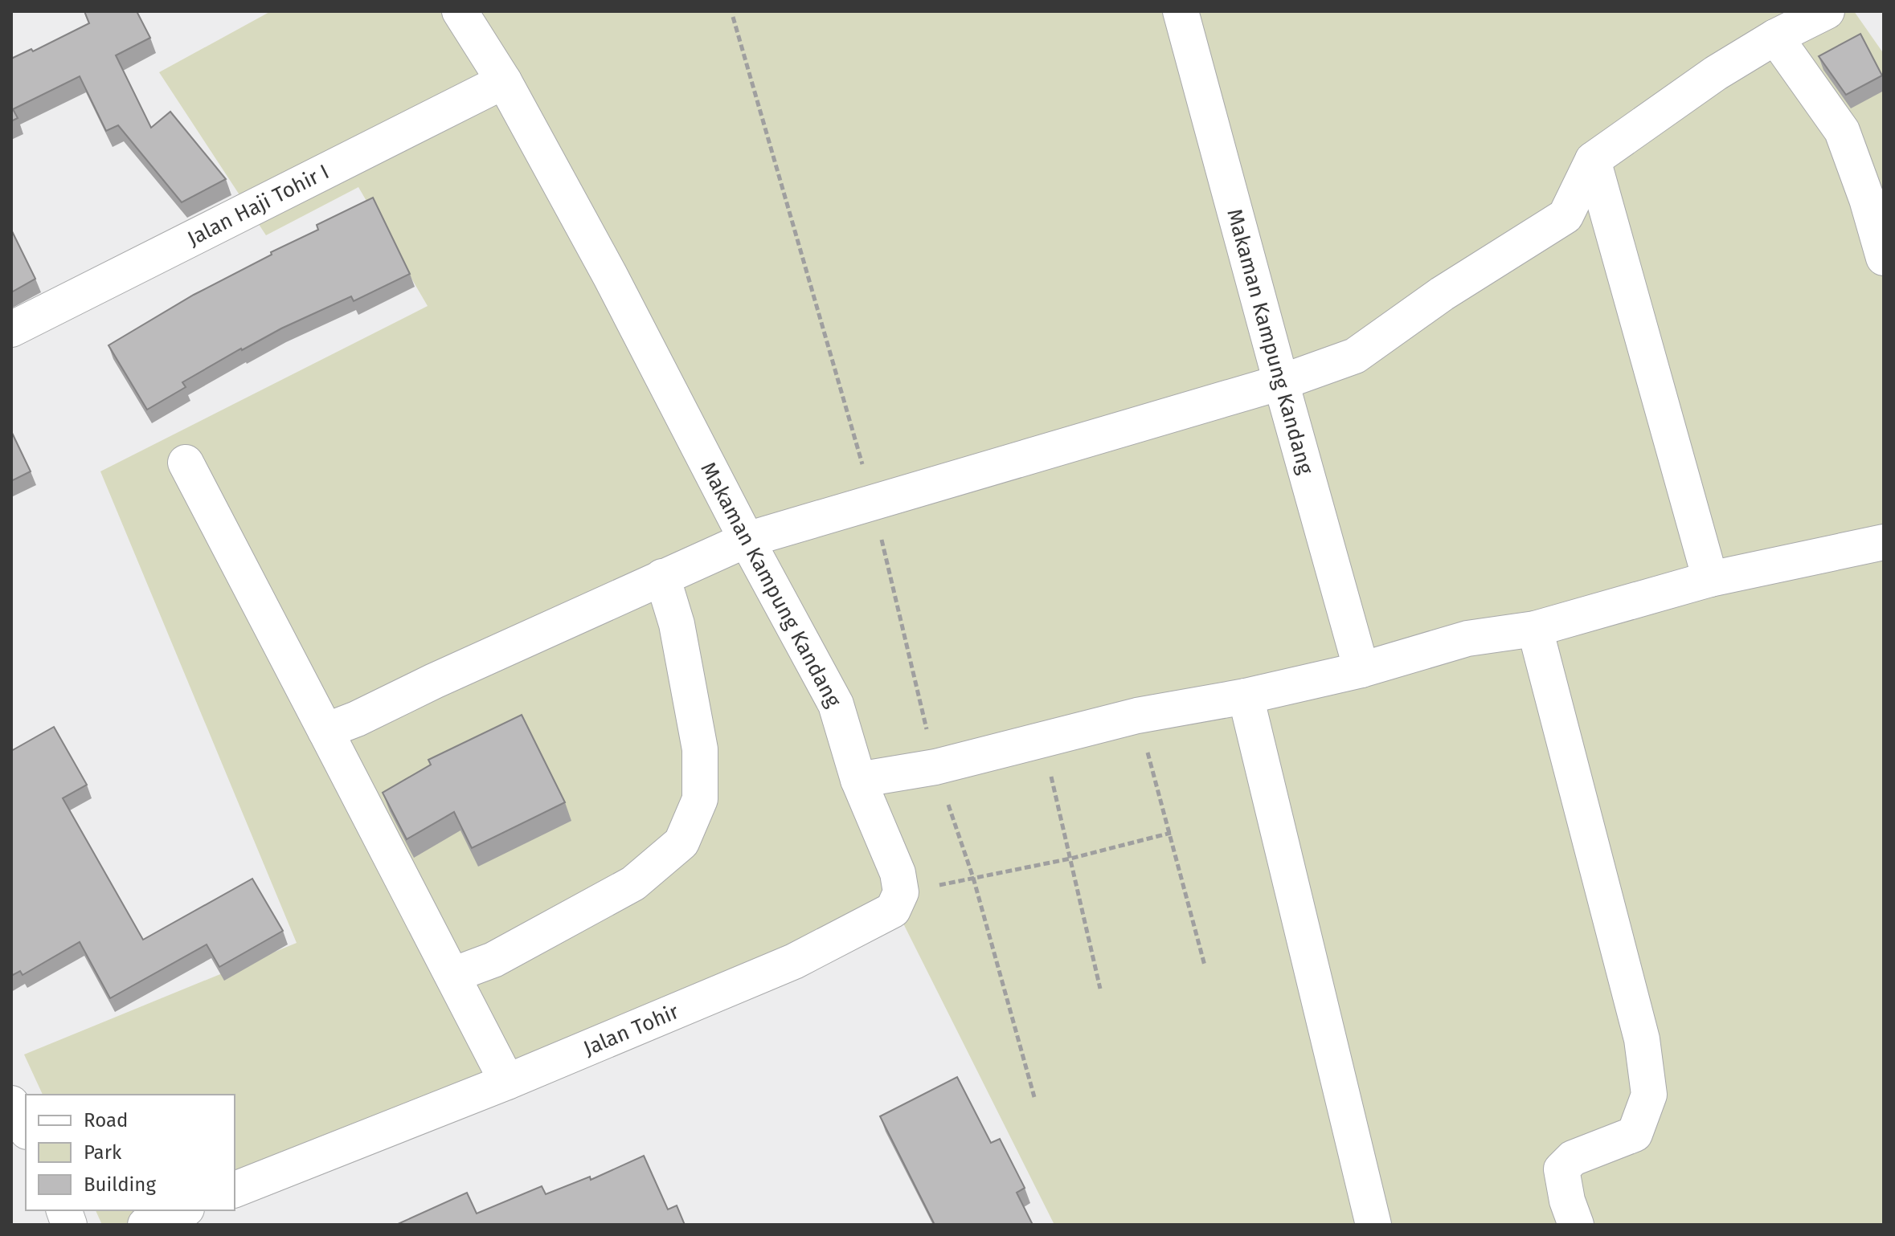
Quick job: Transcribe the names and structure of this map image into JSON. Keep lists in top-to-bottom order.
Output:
{
  "streets": {
    "street": ["Jalan Haji Tohir I", "Makaman Kampung Kandang", "Jalan Tohir"]
  },
  "crossings": [
    ["Jalan Haji Tohir I", "Makaman Kampung Kandang"]
  ],
  "legend": ["Road", "Park", "Building"]
}
